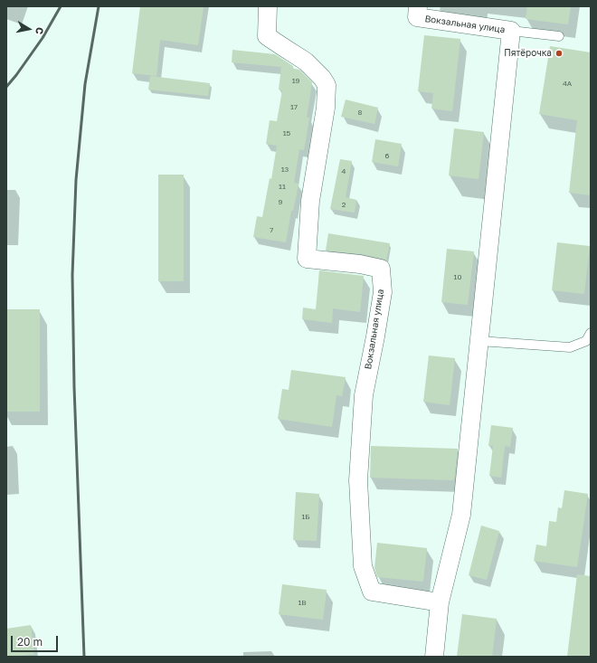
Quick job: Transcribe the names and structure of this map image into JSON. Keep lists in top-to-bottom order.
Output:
{
  "streets": {
    "street": ["Вокзальная улица"]
  },
  "places": ["Пятёрочка"],
  "house_numbers": [
    "19",
    "4А",
    "17",
    "8",
    "15",
    "6",
    "13",
    "4",
    "11",
    "9",
    "2",
    "7",
    "10",
    "1Б",
    "1В"
  ],
  "scale_bar": "20 m",
  "north": "right"
}
